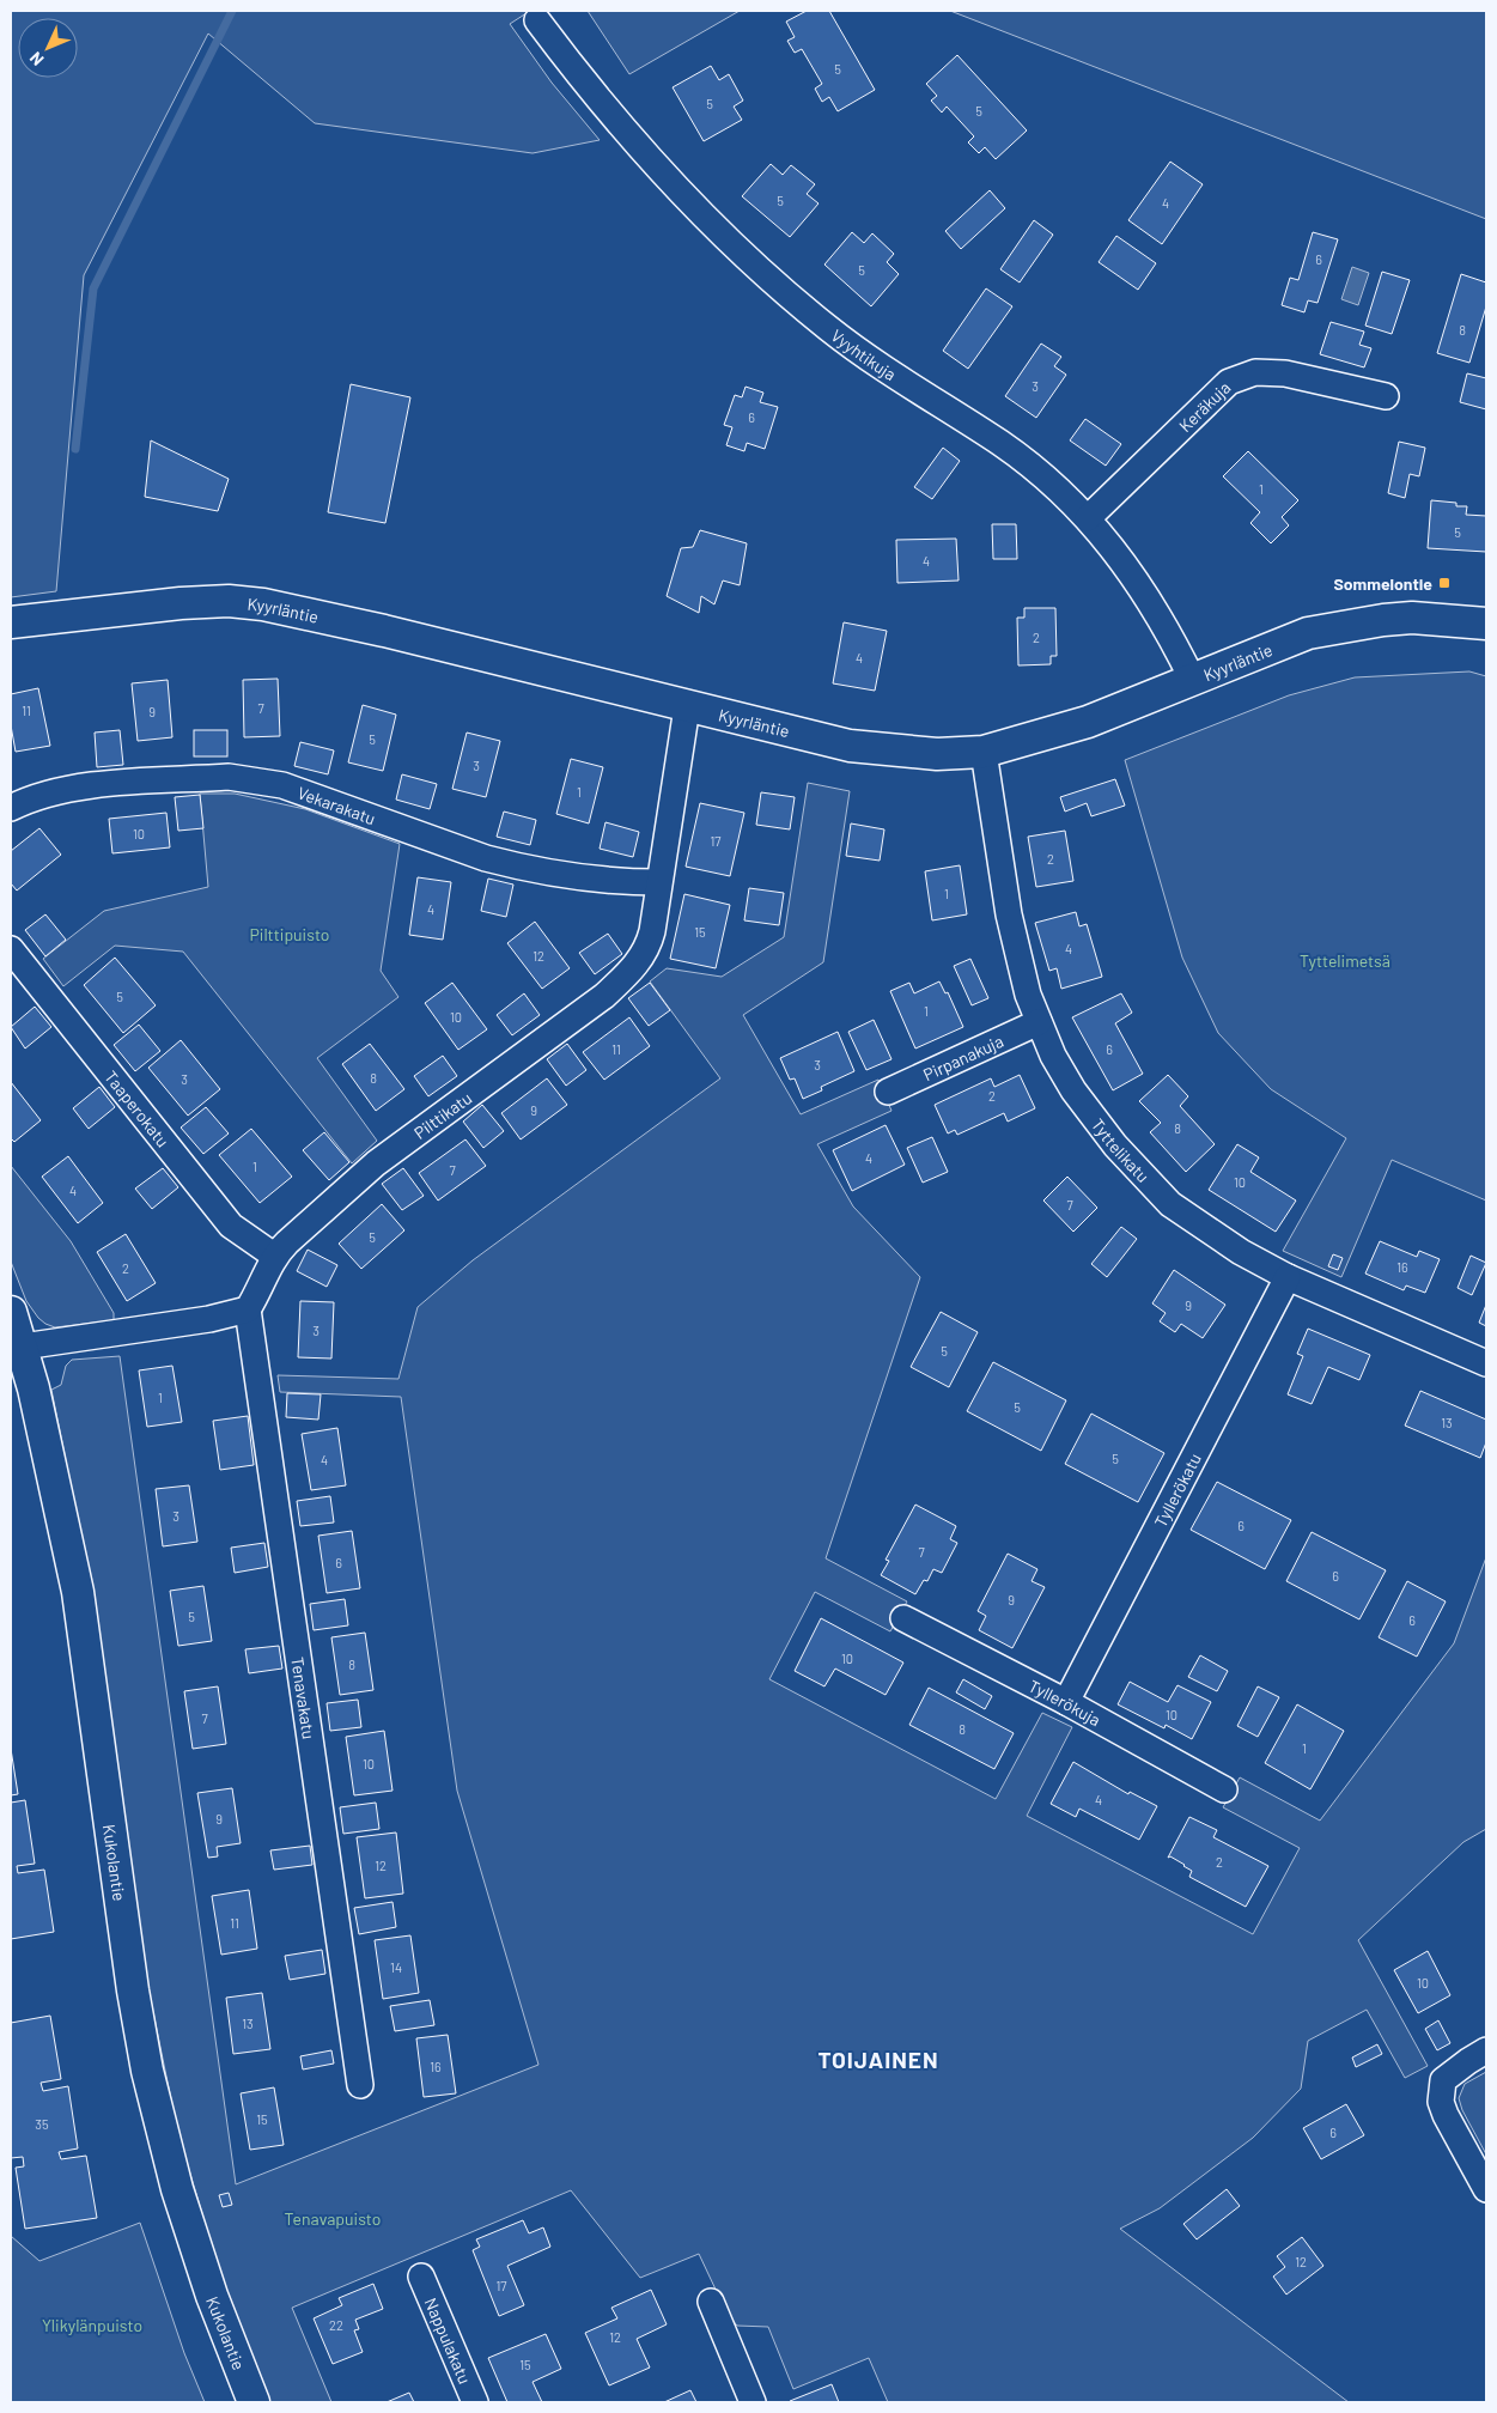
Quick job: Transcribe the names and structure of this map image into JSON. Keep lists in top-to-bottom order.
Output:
{
  "streets": {
    "street": [
      "Vyyhtikuja",
      "Keräkuja",
      "Kyyrläntie",
      "Vekarakatu",
      "Pirpanakuja",
      "Taaperokatu",
      "Pilttikatu",
      "Tyttelikatu",
      "Tyllerökatu",
      "Tenavakatu",
      "Tyllerökuja",
      "Kukolantie",
      "Nappulakatu"
    ]
  },
  "crossings": [
    ["Vyyhtikuja", "Keräkuja"],
    ["Vyyhtikuja", "Kyyrläntie"],
    ["Kyyrläntie", "Pilttikatu"],
    ["Kyyrläntie", "Tyttelikatu"],
    ["Vekarakatu", "Pilttikatu"],
    ["Pirpanakuja", "Tyttelikatu"],
    ["Taaperokatu", "Pilttikatu"],
    ["Pilttikatu", "Tenavakatu"],
    ["Tyttelikatu", "Tyllerökatu"],
    ["Tyllerökatu", "Tyllerökuja"]
  ],
  "districts": ["TOIJAINEN"],
  "parks": [
    "Pilttipuisto",
    "Tyttelimetsä",
    "Tenavapuisto",
    "Ylikylänpuisto"
  ],
  "places": {
    "transit": ["Sommelontie"]
  },
  "house_numbers": [
    "5",
    "5",
    "5",
    "5",
    "4",
    "6",
    "5",
    "8",
    "3",
    "6",
    "1",
    "5",
    "4",
    "2",
    "4",
    "7",
    "11",
    "9",
    "5",
    "3",
    "1",
    "10",
    "17",
    "2",
    "1",
    "4",
    "15",
    "4",
    "12",
    "5",
    "1",
    "10",
    "11",
    "6",
    "3",
    "8",
    "3",
    "2",
    "9",
    "8",
    "4",
    "1",
    "7",
    "10",
    "4",
    "7",
    "5",
    "16",
    "2",
    "9",
    "3",
    "5",
    "1",
    "5",
    "13",
    "5",
    "4",
    "3",
    "6",
    "7",
    "6",
    "6",
    "9",
    "5",
    "6",
    "10",
    "8",
    "10",
    "7",
    "8",
    "1",
    "10",
    "4",
    "9",
    "2",
    "12",
    "11",
    "14",
    "10",
    "13",
    "16",
    "15",
    "35",
    "6",
    "12",
    "17",
    "22",
    "12",
    "15"
  ],
  "north": "bottom left"
}
